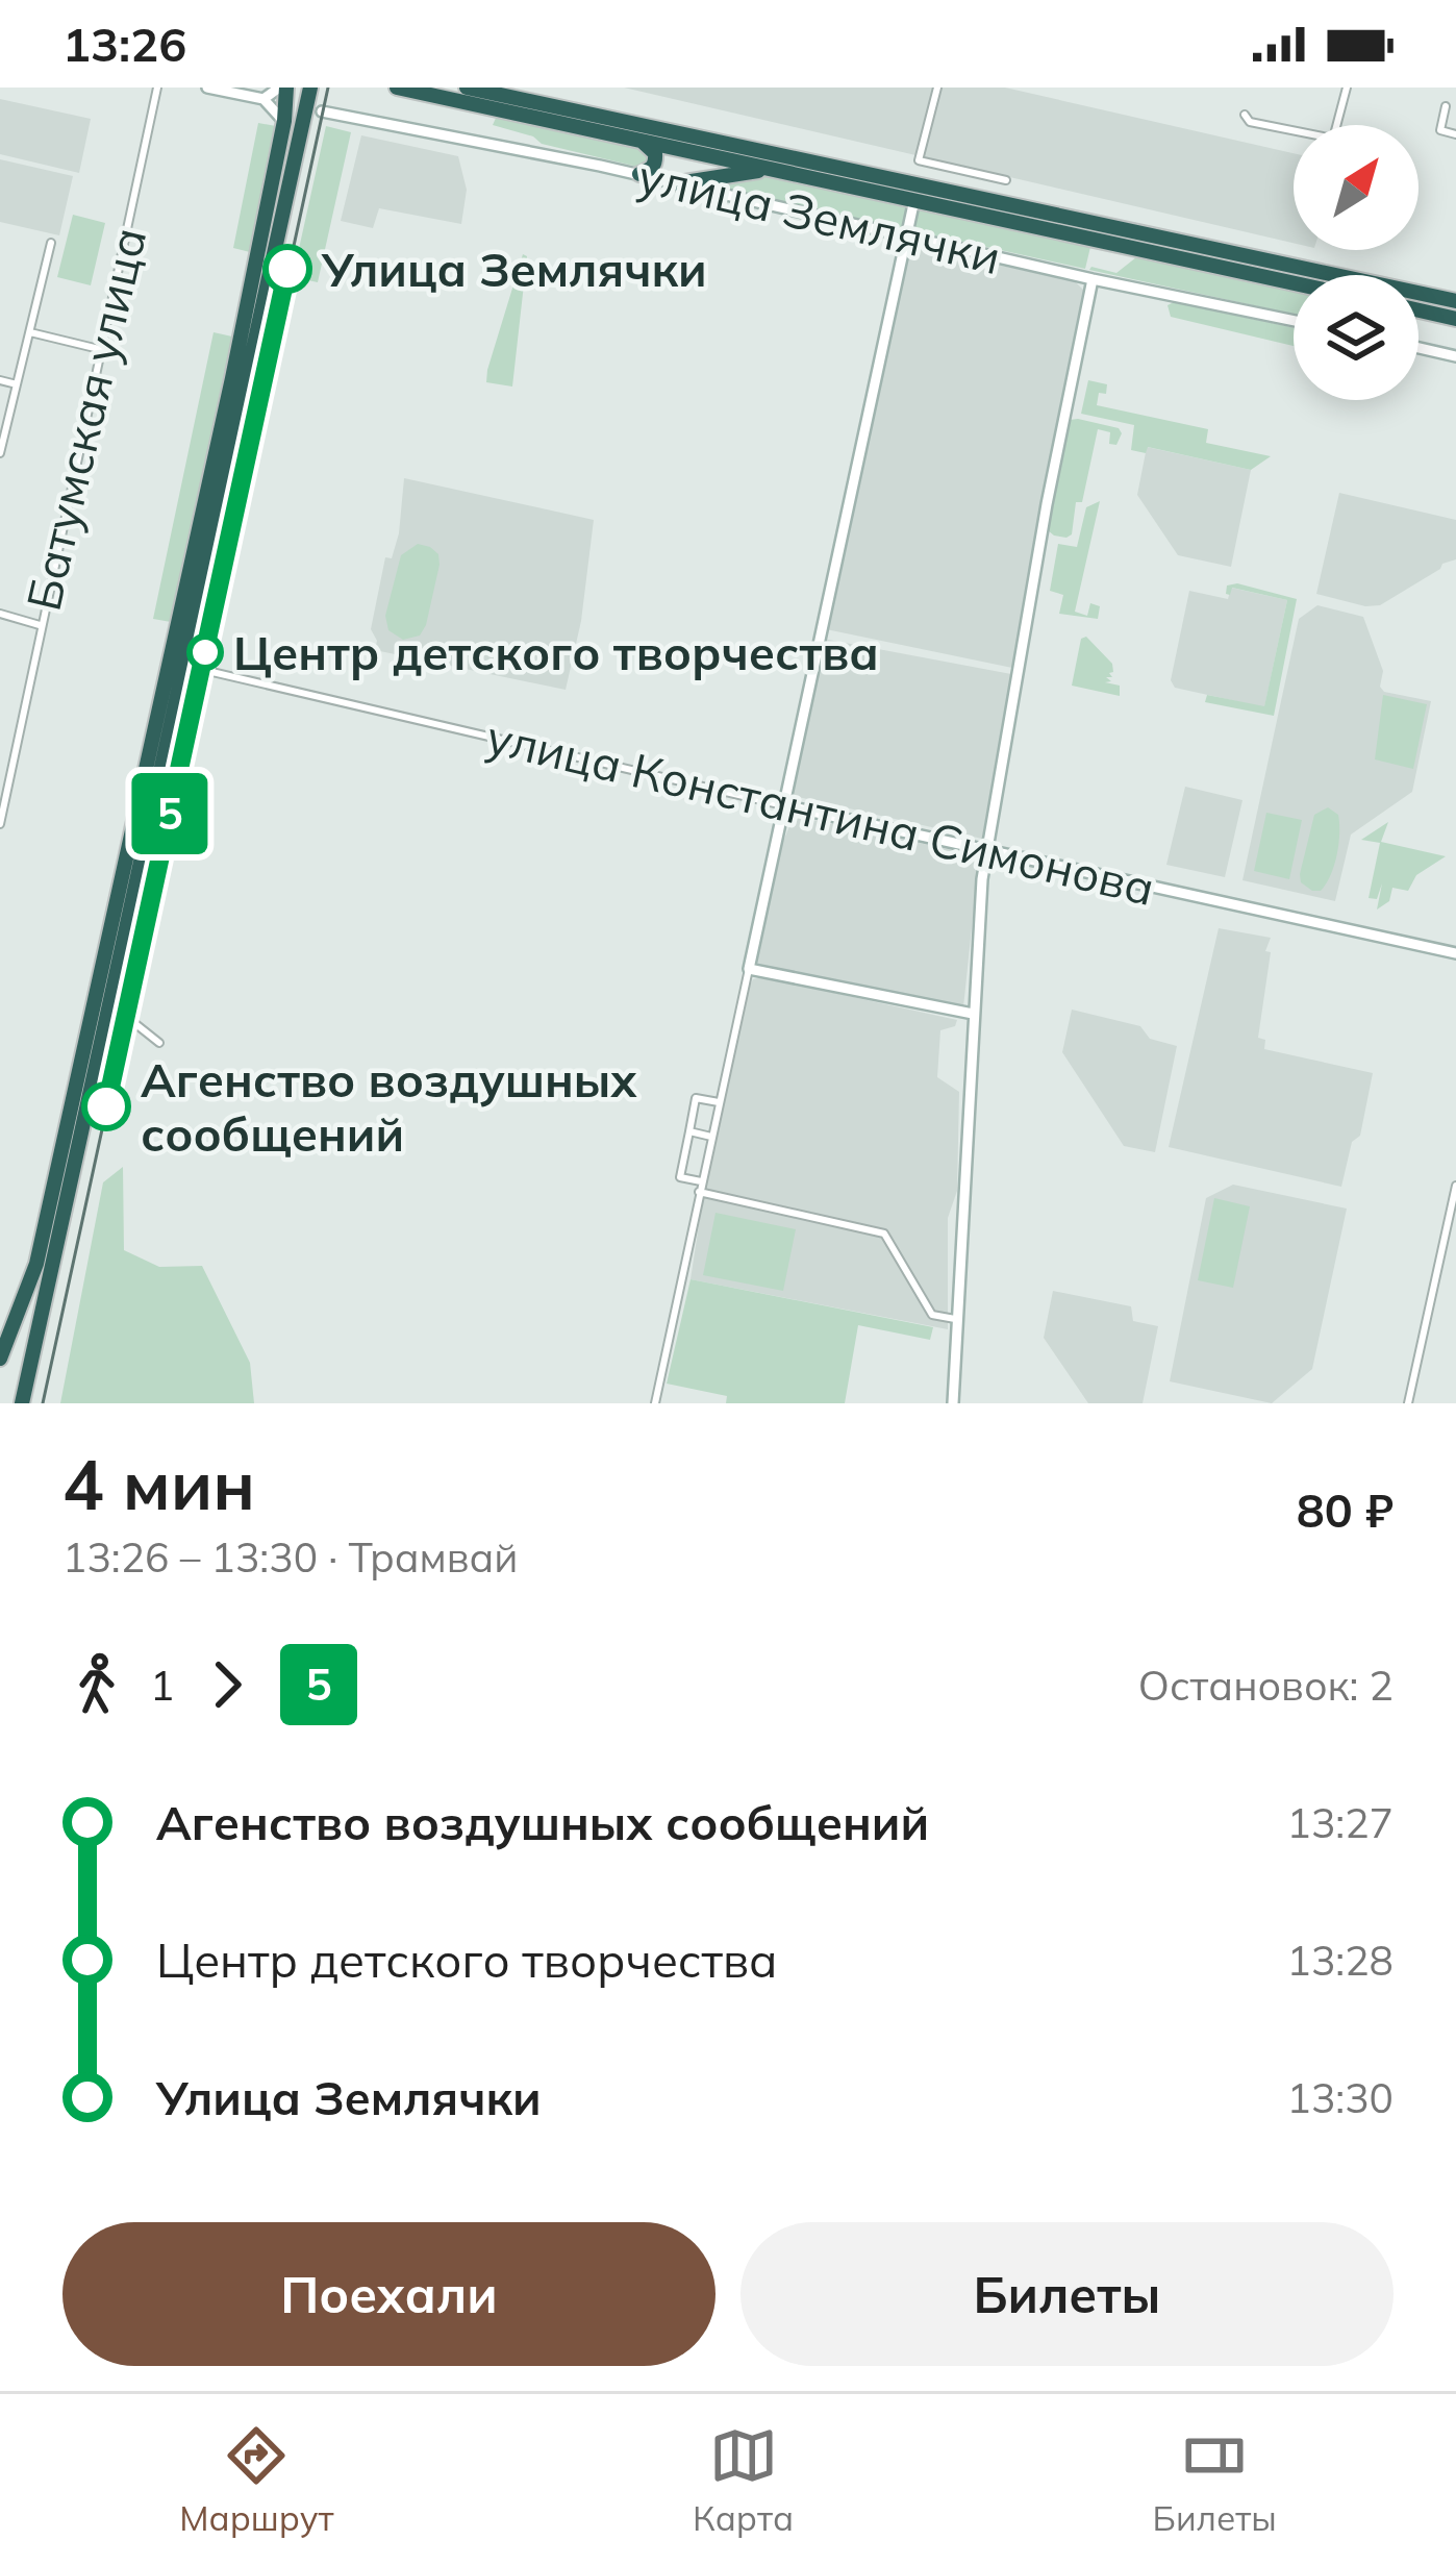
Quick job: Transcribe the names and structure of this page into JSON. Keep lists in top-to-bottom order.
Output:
{
  "streets": {
    "main road": ["улица Землячки", "улица Константина Симонова"],
    "street": ["Батумская улица"]
  },
  "places": ["Улица Землячки", "Центр детского творчества", "Агенство воздушных сообщений"],
  "lines": ["tram line 5"],
  "north": "top right",
  "page": {
    "status": "13:26",
    "on_map": "5",
    "heading": ["4 мин", "13:26 – 13:30 · Трамвай", "80 ₽"],
    "legs": ["1", "5", "Остановок: 2"],
    "list": [
      {
        "name": "Агенство воздушных сообщений",
        "value": "13:27"
      },
      {
        "name": "Центр детского творчества",
        "value": "13:28"
      },
      {
        "name": "Улица Землячки",
        "value": "13:30"
      }
    ],
    "buttons": ["Поехали", "Билеты"],
    "tabs": ["Маршрут", "Карта", "Билеты"]
  }
}
